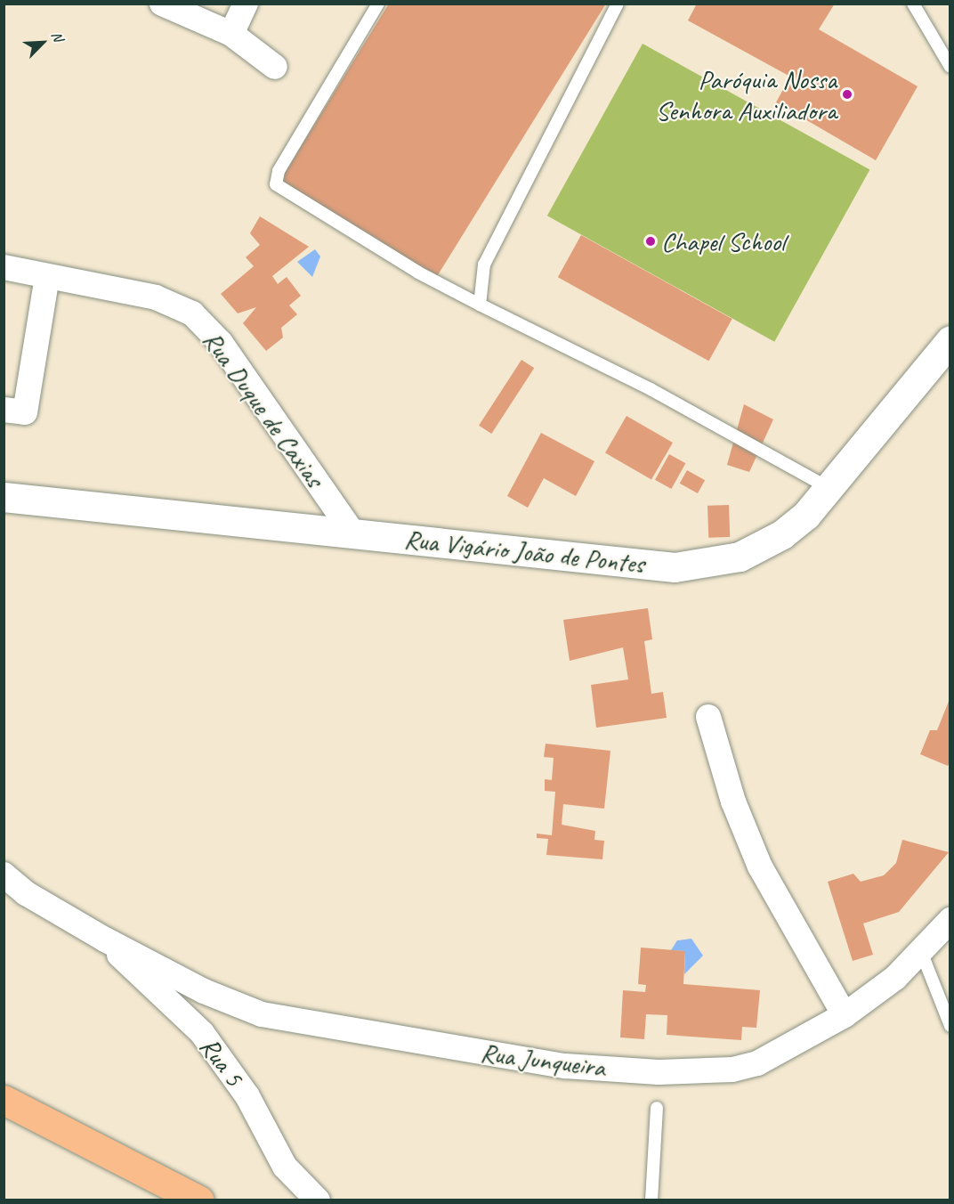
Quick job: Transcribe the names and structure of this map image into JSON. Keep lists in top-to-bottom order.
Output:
{
  "streets": {
    "street": [
      "Rua Duque de Caxias",
      "Rua Vigário João de Pontes",
      "Rua Junqueira",
      "Rua 5"
    ]
  },
  "crossings": [
    ["Rua Duque de Caxias", "Rua Vigário João de Pontes"],
    ["Rua Junqueira", "Rua 5"]
  ],
  "places": ["Paróquia Nossa Senhora Auxiliadora", "Chapel School"],
  "north": "top right"
}
